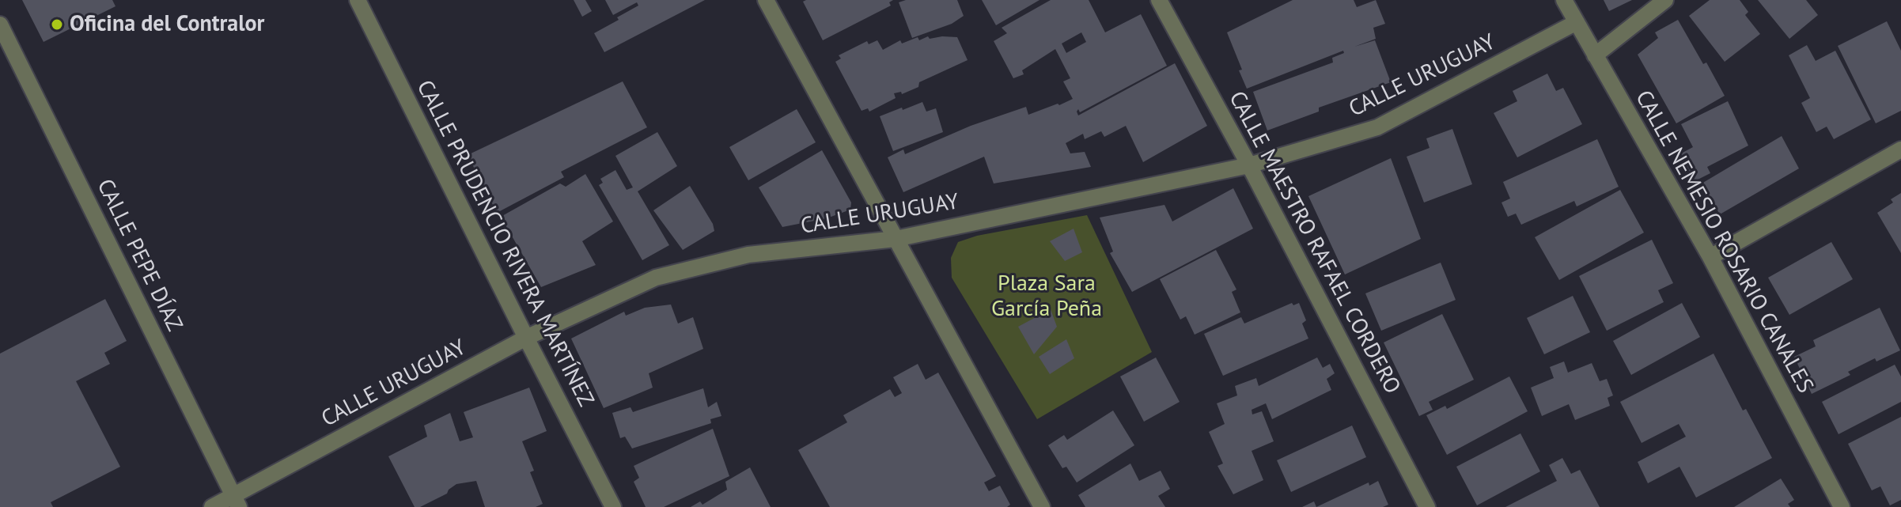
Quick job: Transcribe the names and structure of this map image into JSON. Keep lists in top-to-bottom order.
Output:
{
  "streets": {
    "street": [
      "CALLE URUGUAY",
      "CALLE NEMESIO ROSARIO CANALES",
      "CALLE MAESTRO RAFAEL CORDERO",
      "CALLE PRUDENCIO RIVERA MARTÍNEZ",
      "CALLE PEPE DÍAZ"
    ]
  },
  "crossings": [
    ["CALLE URUGUAY", "CALLE NEMESIO ROSARIO CANALES"],
    ["CALLE URUGUAY", "CALLE MAESTRO RAFAEL CORDERO"],
    ["CALLE URUGUAY", "CALLE PRUDENCIO RIVERA MARTÍNEZ"],
    ["CALLE URUGUAY", "CALLE PEPE DÍAZ"]
  ],
  "parks": ["Plaza Sara García Peña"],
  "places": ["Oficina del Contralor"]
}
